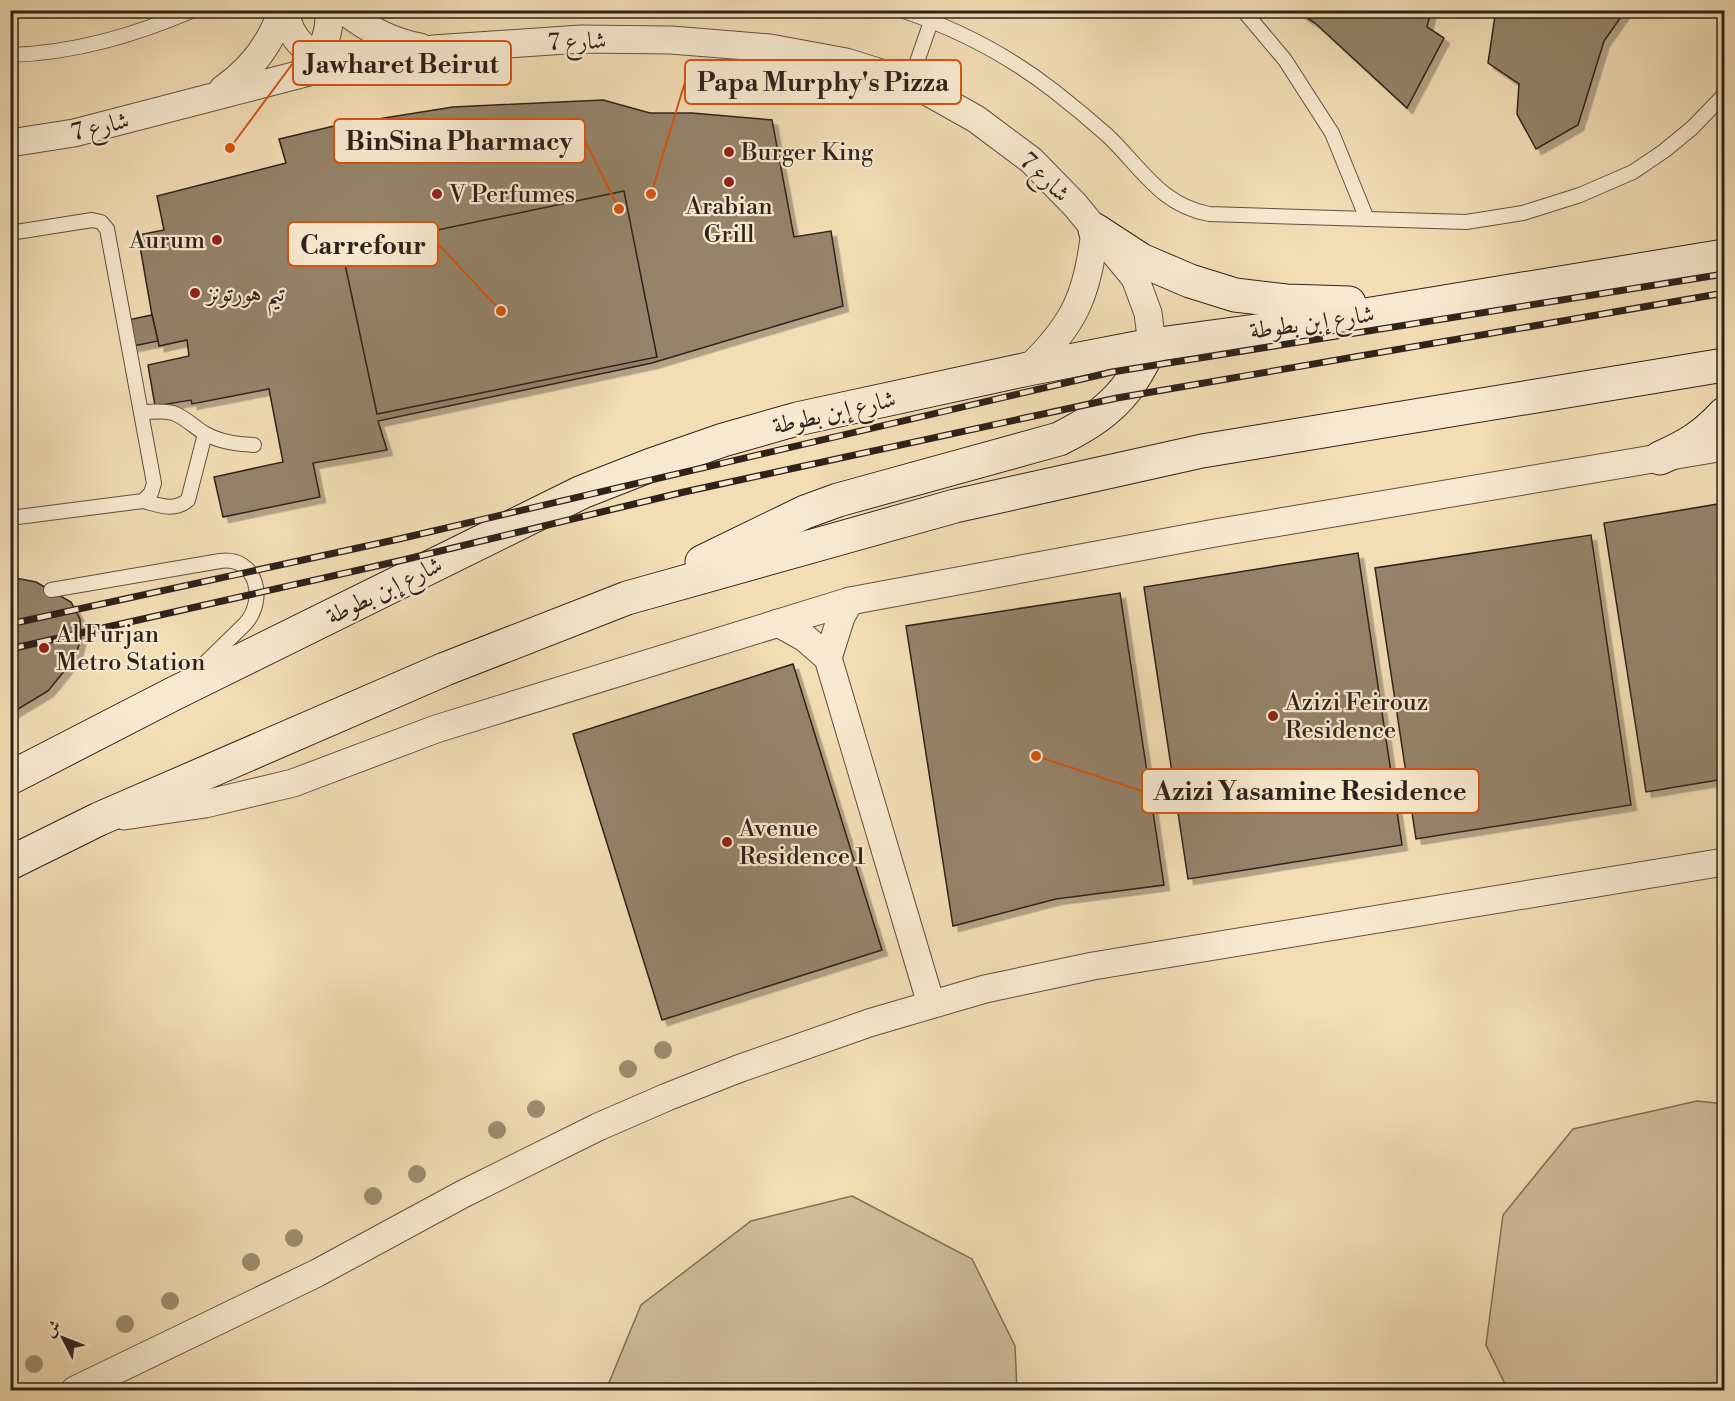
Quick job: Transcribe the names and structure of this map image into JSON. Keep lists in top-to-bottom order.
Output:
{
  "streets": {
    "main road": ["شارع إبن بطوطة"],
    "street": ["شارع 7"]
  },
  "crossings": [
    ["شارع 7", "شارع إبن بطوطة"]
  ],
  "places": [
    "Jawharet Beirut",
    "Burger King",
    "Arabian Grill",
    "V Perfumes",
    "Papa Murphy's Pizza",
    "BinSina Pharmacy",
    "Aurum",
    "تيم هورتونز",
    "Carrefour",
    "Al Furjan Metro Station",
    "Azizi Feirouz Residence",
    "Azizi Yasamine Residence",
    "Avenue Residence 1"
  ],
  "north": "top left"
}
